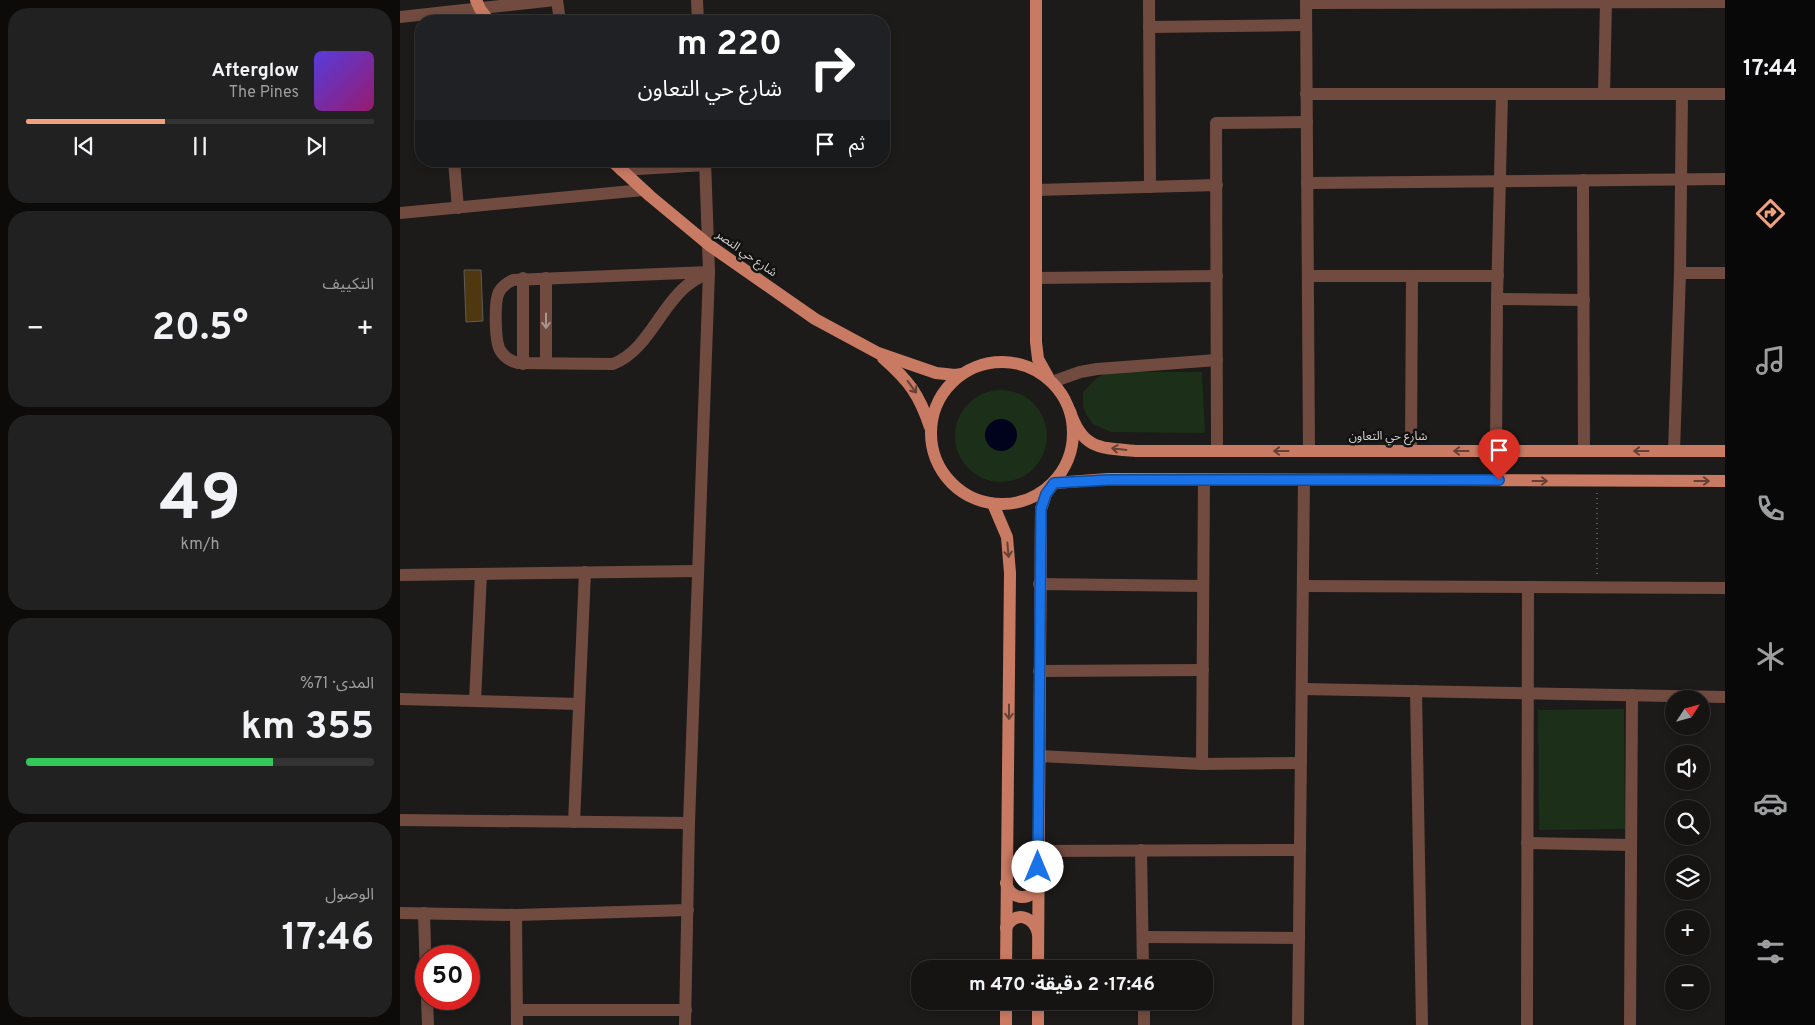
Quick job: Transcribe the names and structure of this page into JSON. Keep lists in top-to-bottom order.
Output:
{
  "streets": {
    "main road": ["شارع حي النصر", "شارع حي التعاون"]
  },
  "north": "top right",
  "page": {
    "tabs": "17:44",
    "turn": ["220 m", "شارع حي التعاون"],
    "song": ["Afterglow", "The Pines"],
    "then": "ثم",
    "tile": [
      "التكييف",
      ["49", "km/h"],
      ["المدى · 71%", "355 km"],
      ["الوصول", "17:46"]
    ],
    "heat": ["−", "20.5°", "+"],
    "map_buttons": ["+", "−"],
    "limit": "50",
    "trip": "17:46 · 2 دقيقة · 470 m"
  }
}
